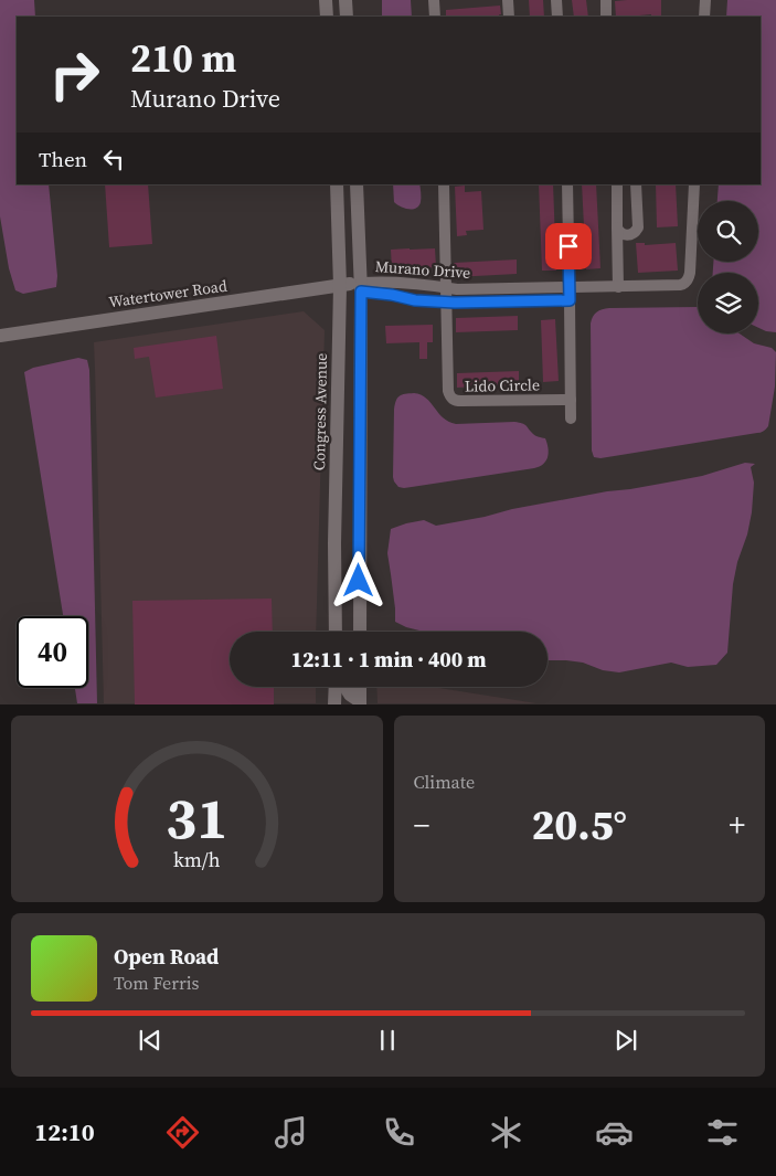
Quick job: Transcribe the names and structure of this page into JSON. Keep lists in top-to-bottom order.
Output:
{
  "streets": {
    "street": [
      "Murano Drive",
      "Watertower Road",
      "Lido Circle",
      "Congress Avenue"
    ]
  },
  "crossings": [
    ["Murano Drive", "Watertower Road"],
    ["Murano Drive", "Lido Circle"],
    ["Murano Drive", "Congress Avenue"],
    ["Watertower Road", "Congress Avenue"]
  ],
  "page": {
    "turn": ["210 m", "Murano Drive"],
    "then": "Then",
    "limit": "40",
    "trip": "12:11 · 1 min · 400 m",
    "tile": "Climate",
    "heat": ["−", "20.5°", "+"],
    "song": ["Open Road", "Tom Ferris"],
    "tabs": "12:10",
    "gauge": ["31", "km/h"]
  }
}
